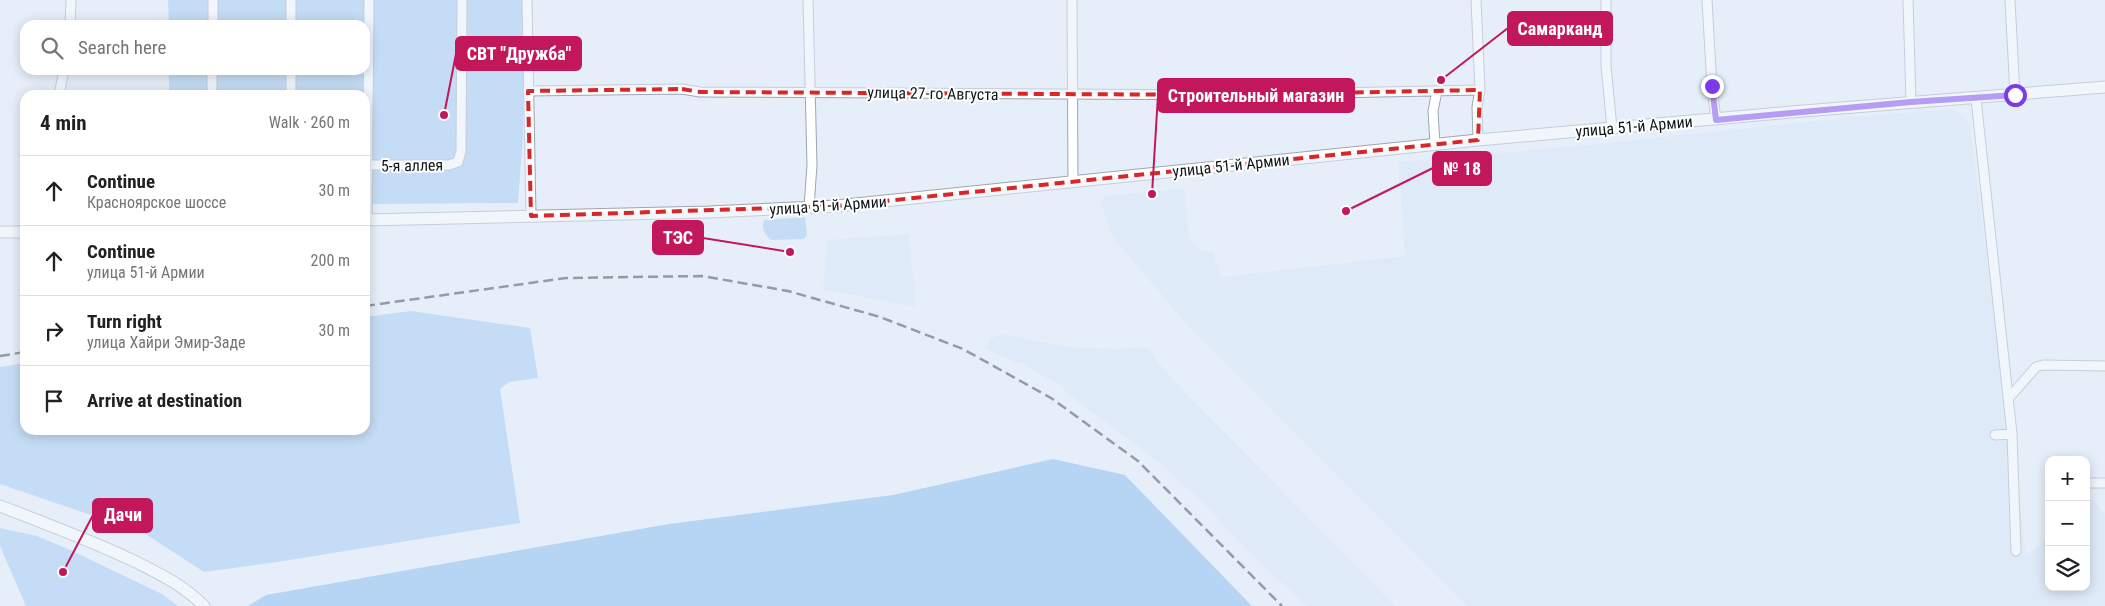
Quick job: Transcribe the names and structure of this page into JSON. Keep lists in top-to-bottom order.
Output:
{
  "streets": {
    "main road": ["улица 51-й Армии"],
    "street": ["улица 27-го Августа", "5-я аллея"]
  },
  "places": [
    "Самарканд",
    "СВТ \"Дружба\"",
    "Строительный магазин",
    "№ 18",
    "ТЭС",
    "Дачи"
  ],
  "page": {
    "search": "Search here",
    "heading": ["4 min", "Walk · 260 m"],
    "list": [
      ["Continue", "Красноярское шоссе", "30 m"],
      ["Continue", "улица 51-й Армии", "200 m"],
      ["Turn right", "улица Хайри Эмир-Заде", "30 m"],
      "Arrive at destination"
    ],
    "map_buttons": ["+", "−"]
  }
}
